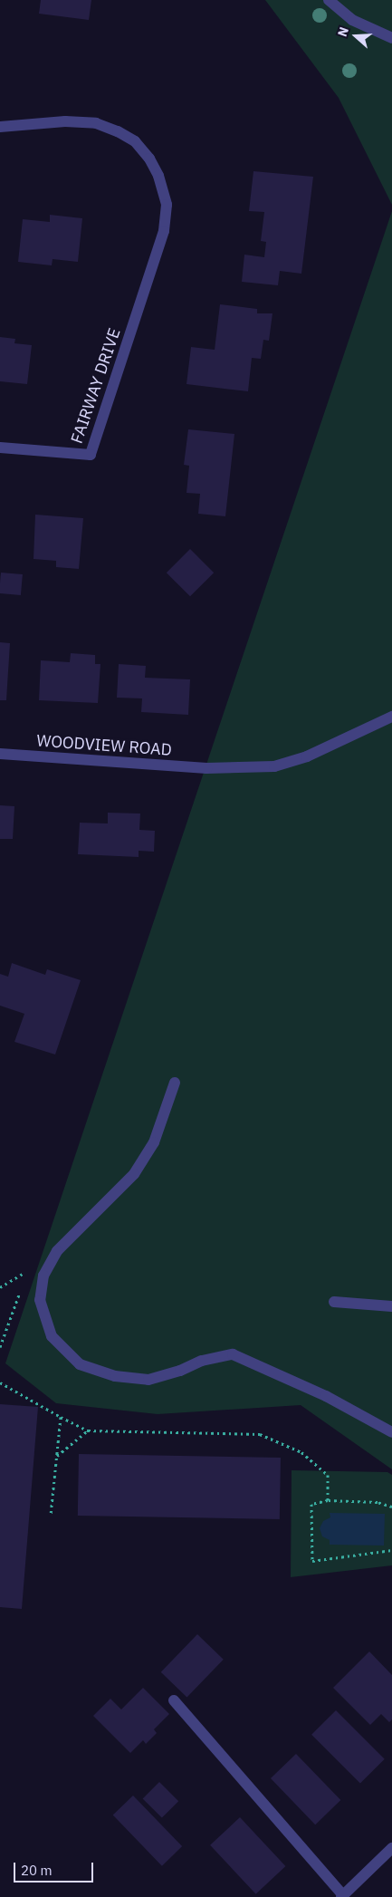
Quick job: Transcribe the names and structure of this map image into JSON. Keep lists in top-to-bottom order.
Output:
{
  "streets": {
    "street": ["FAIRWAY DRIVE", "WOODVIEW ROAD"]
  },
  "scale_bar": "20 m",
  "north": "left"
}
